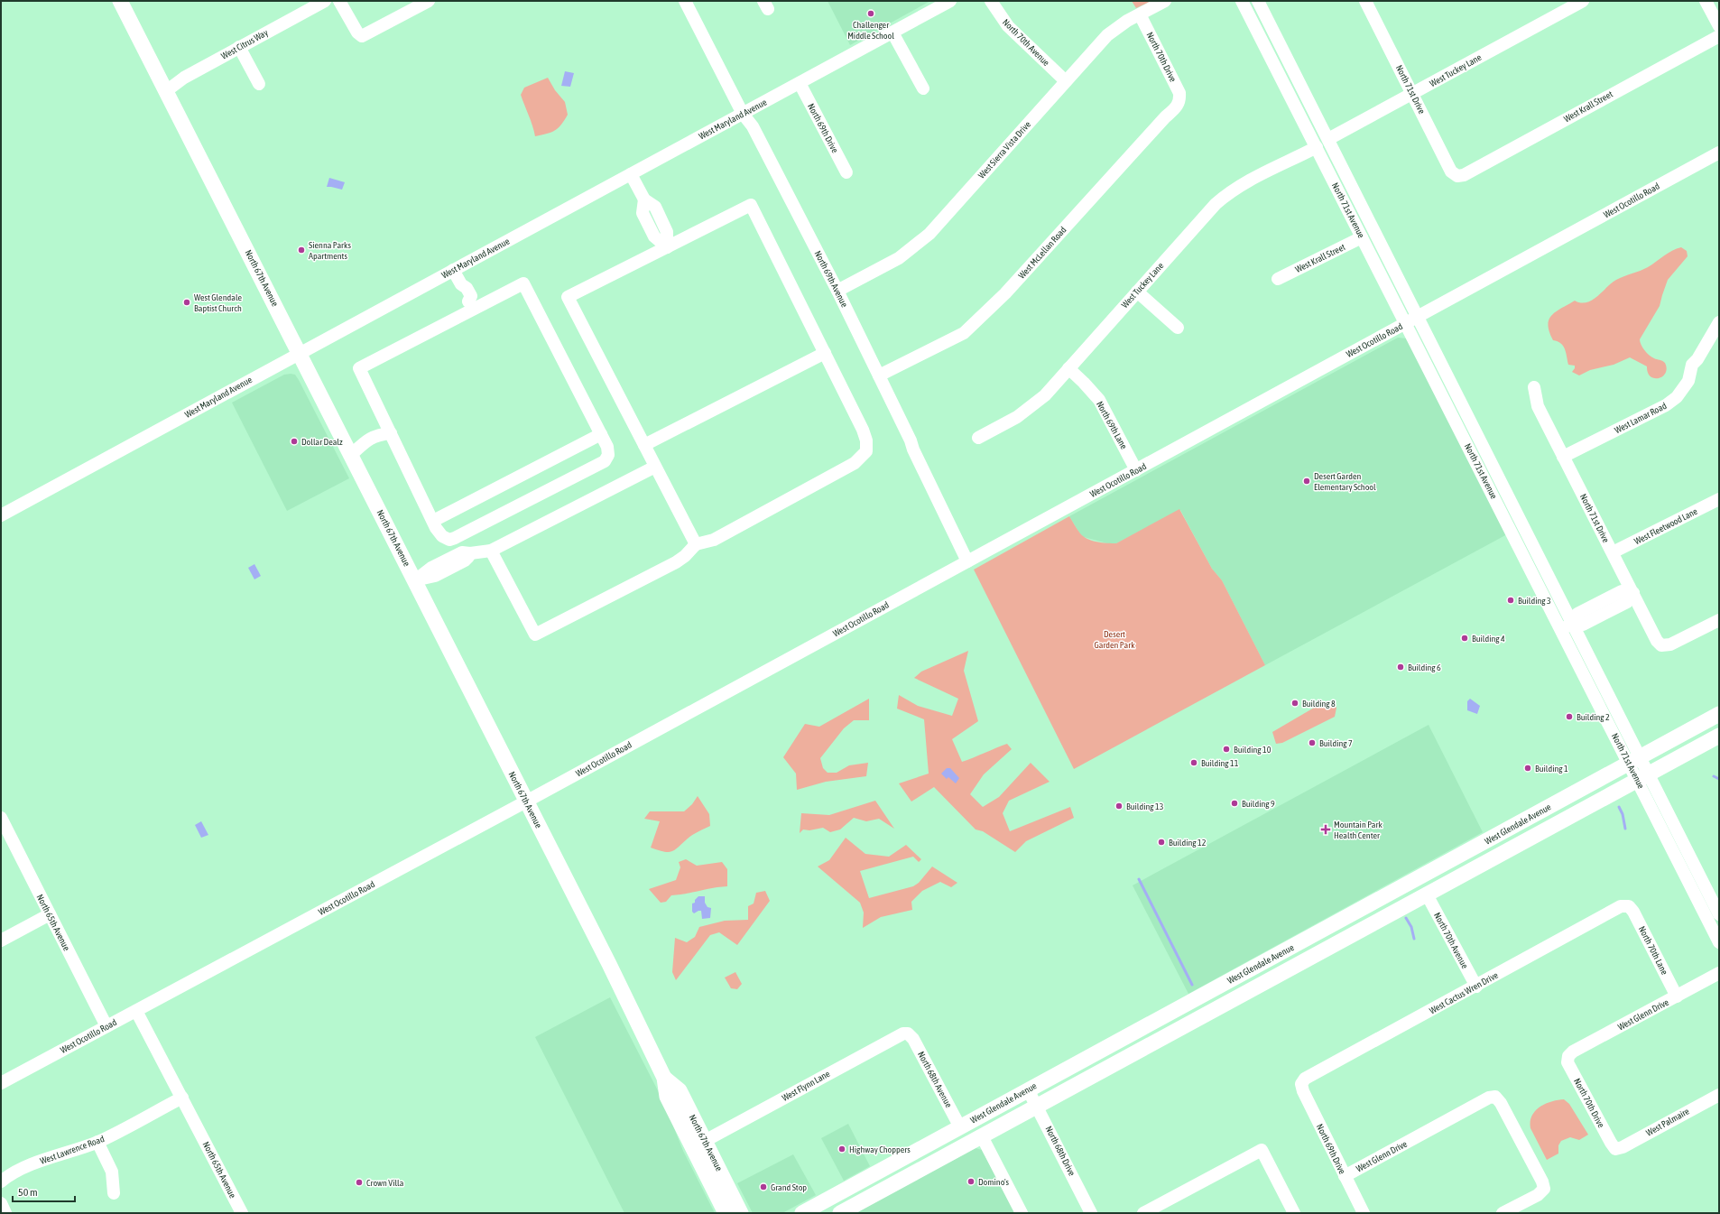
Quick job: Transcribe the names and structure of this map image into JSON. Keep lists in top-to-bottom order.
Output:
{
  "streets": {
    "main road": ["North 67th Avenue", "West Glendale Avenue"],
    "street": [
      "North 70th Avenue",
      "West Citrus Way",
      "North 70th Drive",
      "West Tuckey Lane",
      "North 71st Drive",
      "West Krall Street",
      "West Maryland Avenue",
      "North 69th Drive",
      "West Sierra Vista Drive",
      "West Ocotillo Road",
      "North 71st Avenue",
      "West McLellan Road",
      "North 69th Avenue",
      "West Lamar Road",
      "North 69th Lane",
      "West Fleetwood Lane",
      "North 65th Avenue",
      "North 70th Lane",
      "West Cactus Wren Drive",
      "West Glenn Drive",
      "North 68th Avenue",
      "West Flynn Lane",
      "West Palmaire",
      "West Lawrence Road",
      "North 68th Drive"
    ]
  },
  "crossings": [
    ["North 70th Avenue", "West Sierra Vista Drive"],
    ["North 70th Avenue", "West Glendale Avenue"],
    ["North 70th Avenue", "West Cactus Wren Drive"],
    ["West Citrus Way", "North 67th Avenue"],
    ["North 70th Drive", "West Sierra Vista Drive"],
    ["North 70th Drive", "West McLellan Road"],
    ["North 70th Drive", "West Glenn Drive"],
    ["North 70th Drive", "West Palmaire"],
    ["West Tuckey Lane", "North 71st Drive"],
    ["West Tuckey Lane", "North 71st Avenue"],
    ["West Tuckey Lane", "North 69th Lane"],
    ["North 71st Drive", "West Krall Street"],
    ["North 71st Drive", "West Lamar Road"],
    ["North 71st Drive", "West Fleetwood Lane"],
    ["West Krall Street", "North 71st Avenue"],
    ["West Maryland Avenue", "North 69th Drive"],
    ["West Maryland Avenue", "North 67th Avenue"],
    ["West Maryland Avenue", "North 69th Avenue"],
    ["North 69th Drive", "West Cactus Wren Drive"],
    ["North 69th Drive", "West Glenn Drive"],
    ["West Sierra Vista Drive", "North 69th Avenue"],
    ["West Ocotillo Road", "North 71st Avenue"],
    ["West Ocotillo Road", "North 67th Avenue"],
    ["West Ocotillo Road", "North 69th Avenue"],
    ["West Ocotillo Road", "North 69th Lane"],
    ["West Ocotillo Road", "North 65th Avenue"],
    ["North 71st Avenue", "West Glendale Avenue"],
    ["West McLellan Road", "North 69th Avenue"],
    ["North 67th Avenue", "West Flynn Lane"],
    ["West Glendale Avenue", "North 68th Avenue"],
    ["West Glendale Avenue", "North 68th Drive"],
    ["North 65th Avenue", "West Lawrence Road"],
    ["North 70th Lane", "West Cactus Wren Drive"],
    ["North 70th Lane", "West Glenn Drive"],
    ["North 68th Avenue", "West Flynn Lane"]
  ],
  "parks": ["Desert Garden Park"],
  "places": {
    "other": [
      "Challenger Middle School",
      "Sienna Parks Apartments",
      "West Glendale Baptist Church",
      "Dollar Dealz",
      "Desert Garden Elementary School",
      "Building 3",
      "Building 4",
      "Building 6",
      "Building 8",
      "Building 2",
      "Building 7",
      "Building 10",
      "Building 11",
      "Building 1",
      "Building 9",
      "Building 13",
      "Building 12",
      "Highway Choppers",
      "Domino's",
      "Crown Villa",
      "Grand Stop"
    ],
    "health": ["Mountain Park Health Center"]
  },
  "scale_bar": "50 m"
}
